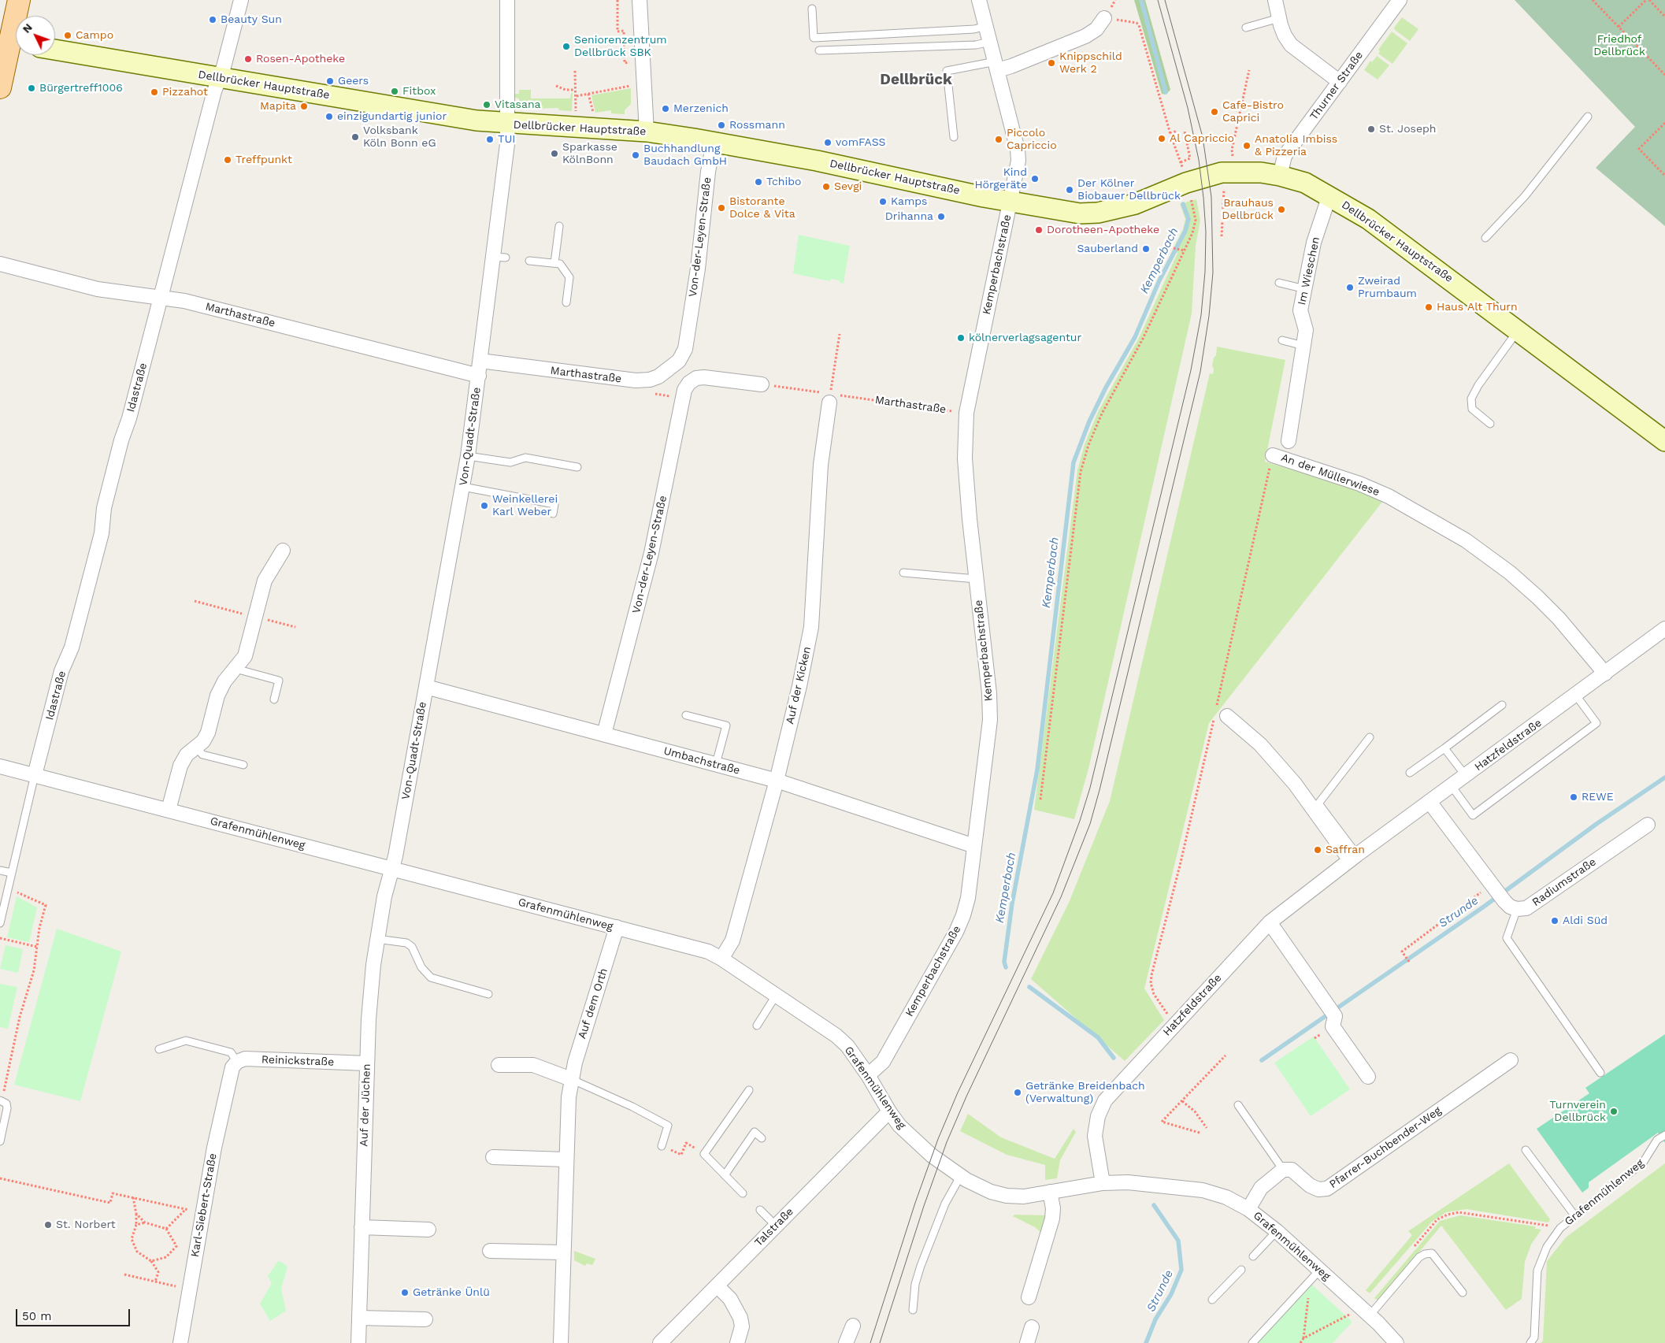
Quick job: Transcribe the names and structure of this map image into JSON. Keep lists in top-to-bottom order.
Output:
{
  "streets": {
    "street": [
      "Dellbrücker Hauptstraße",
      "Thurner Straße",
      "Von-der-Leyen-Straße",
      "Kemperbachstraße",
      "Im Wieschen",
      "Marthastraße",
      "Idastraße",
      "Von-Quadt-Straße",
      "An der Müllerwiese",
      "Auf der Kicken",
      "Hatzfeldstraße",
      "Umbachstraße",
      "Grafenmühlenweg",
      "Radiumstraße",
      "Auf dem Orth",
      "Reinickstraße",
      "Auf der Jüchen",
      "Pfarrer-Buchbender-Weg",
      "Karl-Siebert-Straße",
      "Talstraße"
    ]
  },
  "crossings": [
    ["Dellbrücker Hauptstraße", "Thurner Straße"],
    ["Dellbrücker Hauptstraße", "Von-der-Leyen-Straße"],
    ["Dellbrücker Hauptstraße", "Kemperbachstraße"],
    ["Dellbrücker Hauptstraße", "Im Wieschen"],
    ["Dellbrücker Hauptstraße", "Idastraße"],
    ["Dellbrücker Hauptstraße", "Von-Quadt-Straße"],
    ["Von-der-Leyen-Straße", "Marthastraße"],
    ["Von-der-Leyen-Straße", "Umbachstraße"],
    ["Kemperbachstraße", "Marthastraße"],
    ["Kemperbachstraße", "Umbachstraße"],
    ["Kemperbachstraße", "Grafenmühlenweg"],
    ["Marthastraße", "Idastraße"],
    ["Marthastraße", "Von-Quadt-Straße"],
    ["Marthastraße", "Auf der Kicken"],
    ["Idastraße", "Grafenmühlenweg"],
    ["Von-Quadt-Straße", "Umbachstraße"],
    ["Von-Quadt-Straße", "Grafenmühlenweg"],
    ["Von-Quadt-Straße", "Auf der Jüchen"],
    ["An der Müllerwiese", "Hatzfeldstraße"],
    ["Auf der Kicken", "Umbachstraße"],
    ["Auf der Kicken", "Grafenmühlenweg"],
    ["Hatzfeldstraße", "Grafenmühlenweg"],
    ["Grafenmühlenweg", "Auf dem Orth"],
    ["Grafenmühlenweg", "Auf der Jüchen"],
    ["Grafenmühlenweg", "Talstraße"],
    ["Reinickstraße", "Auf der Jüchen"],
    ["Reinickstraße", "Karl-Siebert-Straße"]
  ],
  "districts": ["Dellbrück"],
  "water": ["Kemperbach", "Strunde"],
  "parks": ["Friedhof Dellbrück"],
  "places": [
    "Beauty Sun",
    "Campo",
    "Seniorenzentrum Dellbrück SBK",
    "Rosen-Apotheke",
    "Knippschild Werk 2",
    "Geers",
    "Bürgertreff1006",
    "Fitbox",
    "Pizzahot",
    "Vitasana",
    "Mapita",
    "Merzenich",
    "Cafe-Bistro Caprici",
    "einzigundartig junior",
    "Rossmann",
    "St. Joseph",
    "Volksbank Köln Bonn eG",
    "Al Capriccio",
    "TUI",
    "Piccolo Capriccio",
    "vomFASS",
    "Anatolia Imbiss & Pizzeria",
    "Sparkasse KölnBonn",
    "Buchhandlung Baudach GmbH",
    "Treffpunkt",
    "Kind Hörgeräte",
    "Tchibo",
    "Sevgi",
    "Der Kölner Biobauer Dellbrück",
    "Kamps",
    "Bistorante Dolce & Vita",
    "Brauhaus Dellbrück",
    "Drihanna",
    "Dorotheen-Apotheke",
    "Sauberland",
    "Zweirad Prumbaum",
    "Haus Alt Thurn",
    "kölnerverlagsagentur",
    "Weinkellerei Karl Weber",
    "REWE",
    "Saffran",
    "Aldi Süd",
    "Getränke Breidenbach (Verwaltung)",
    "Turnverein Dellbrück",
    "St. Norbert",
    "Getränke Ünlü"
  ],
  "scale_bar": "50 m",
  "north": "top left"
}
